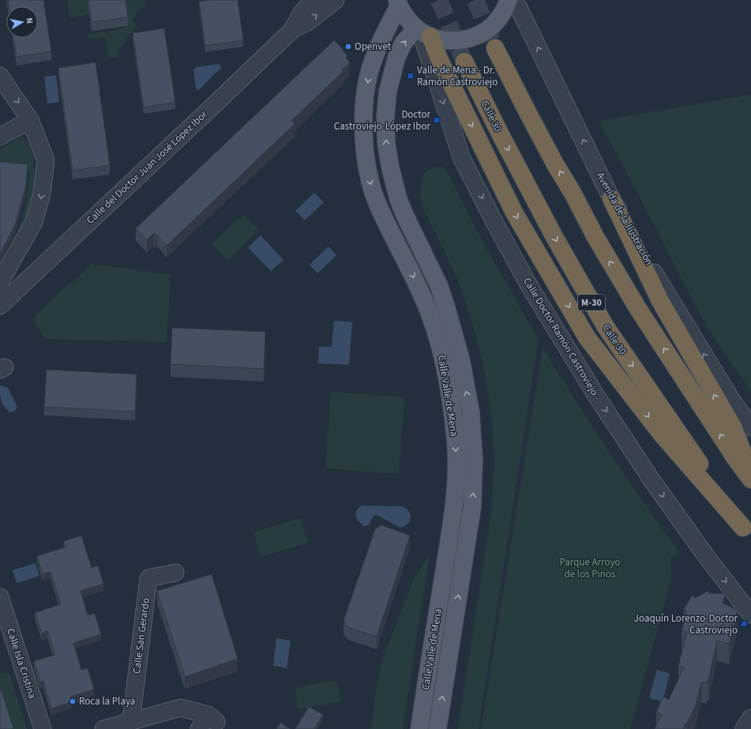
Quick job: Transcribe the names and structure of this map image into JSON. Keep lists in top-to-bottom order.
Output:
{
  "streets": {
    "highway": ["Calle 30", "M-30"],
    "main road": ["Calle Valle de Mena"],
    "street": [
      "Calle del Doctor Juan José López Ibor",
      "Avenida de la Ilustración",
      "Calle Doctor Ramón Castroviejo",
      "Calle San Gerardo",
      "Calle Isla Cristina"
    ]
  },
  "crossings": [
    ["Calle Doctor Ramón Castroviejo", "Calle Valle de Mena"]
  ],
  "one_way": ["Avenida de la Ilustración", "Calle Doctor Ramón Castroviejo"],
  "parks": ["Parque Arroyo de los Pinos"],
  "places": {
    "other": ["Openvet", "Roca la Playa"],
    "transit": ["Valle de Mena - Dr. Ramón Castroviejo", "Doctor Castroviejo-López Ibor", "Joaquín Lorenzo-Doctor Castroviejo"]
  },
  "north": "right"
}
